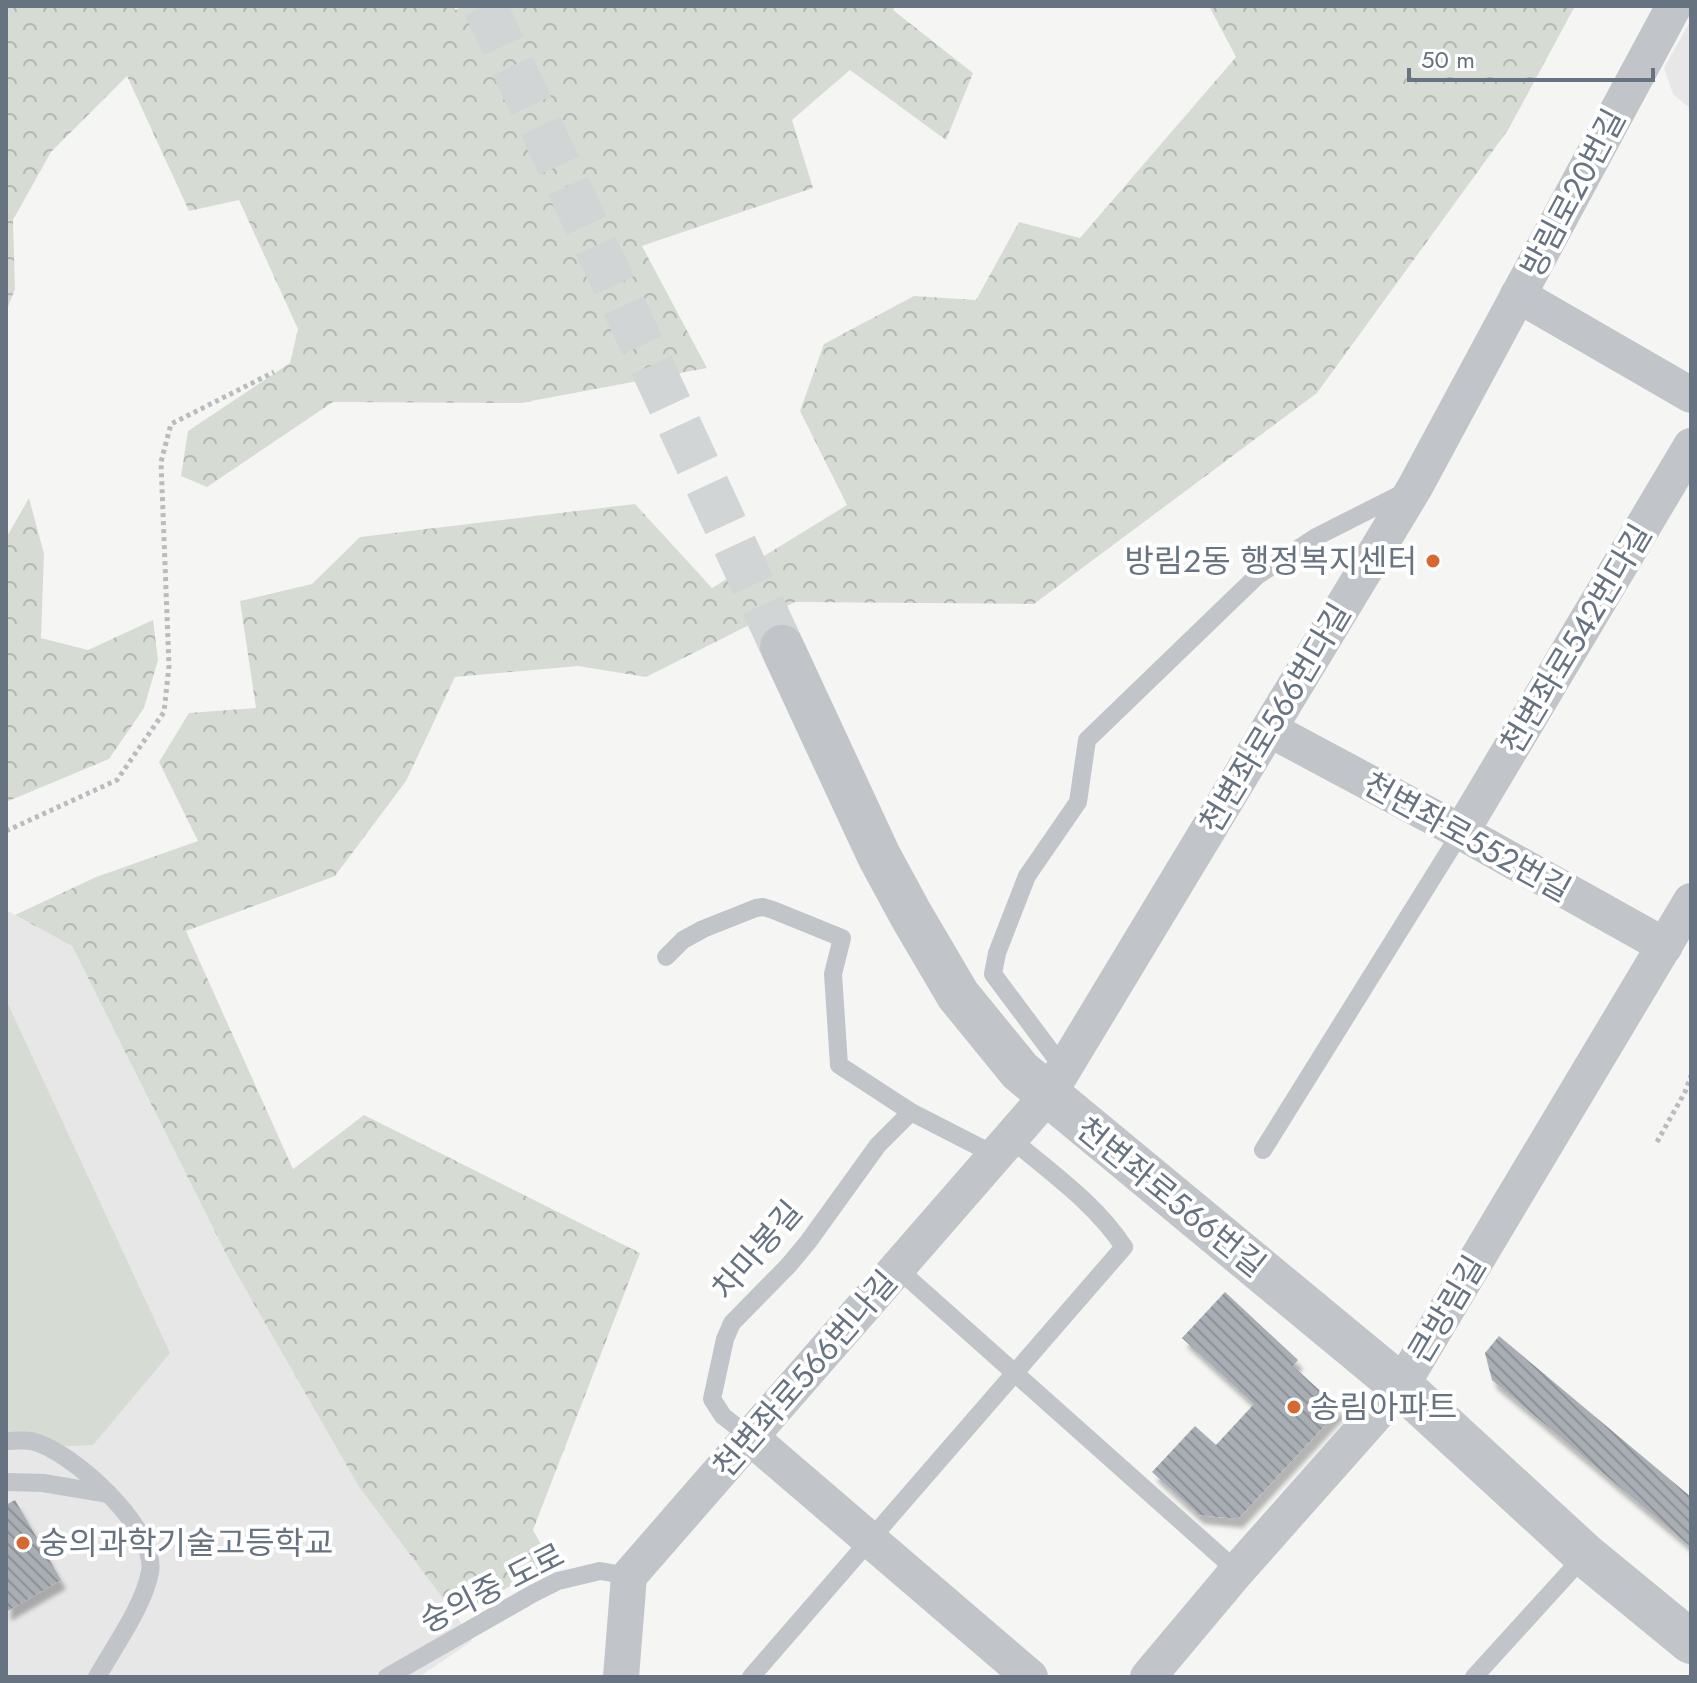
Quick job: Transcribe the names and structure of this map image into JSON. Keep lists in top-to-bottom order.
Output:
{
  "streets": {
    "street": [
      "방림로20번길",
      "천변좌로542번다길",
      "천변좌로566번다길",
      "천변좌로552번길",
      "천변좌로566번길",
      "큰방림길",
      "천변좌로566번나길"
    ],
    "lane": ["차마봉길", "숭의중 도로"]
  },
  "crossings": [
    ["방림로20번길", "천변좌로566번다길"],
    ["천변좌로542번다길", "천변좌로552번길"],
    ["천변좌로566번다길", "천변좌로552번길"],
    ["천변좌로566번다길", "천변좌로566번길"],
    ["천변좌로566번다길", "천변좌로566번나길"],
    ["천변좌로552번길", "큰방림길"],
    ["천변좌로566번길", "큰방림길"],
    ["천변좌로566번길", "천변좌로566번나길"],
    ["차마봉길", "천변좌로566번나길"],
    ["천변좌로566번나길", "숭의중 도로"]
  ],
  "places": ["방림2동 행정복지센터", "송림아파트", "숭의과학기술고등학교"],
  "scale_bar": "50 m"
}
